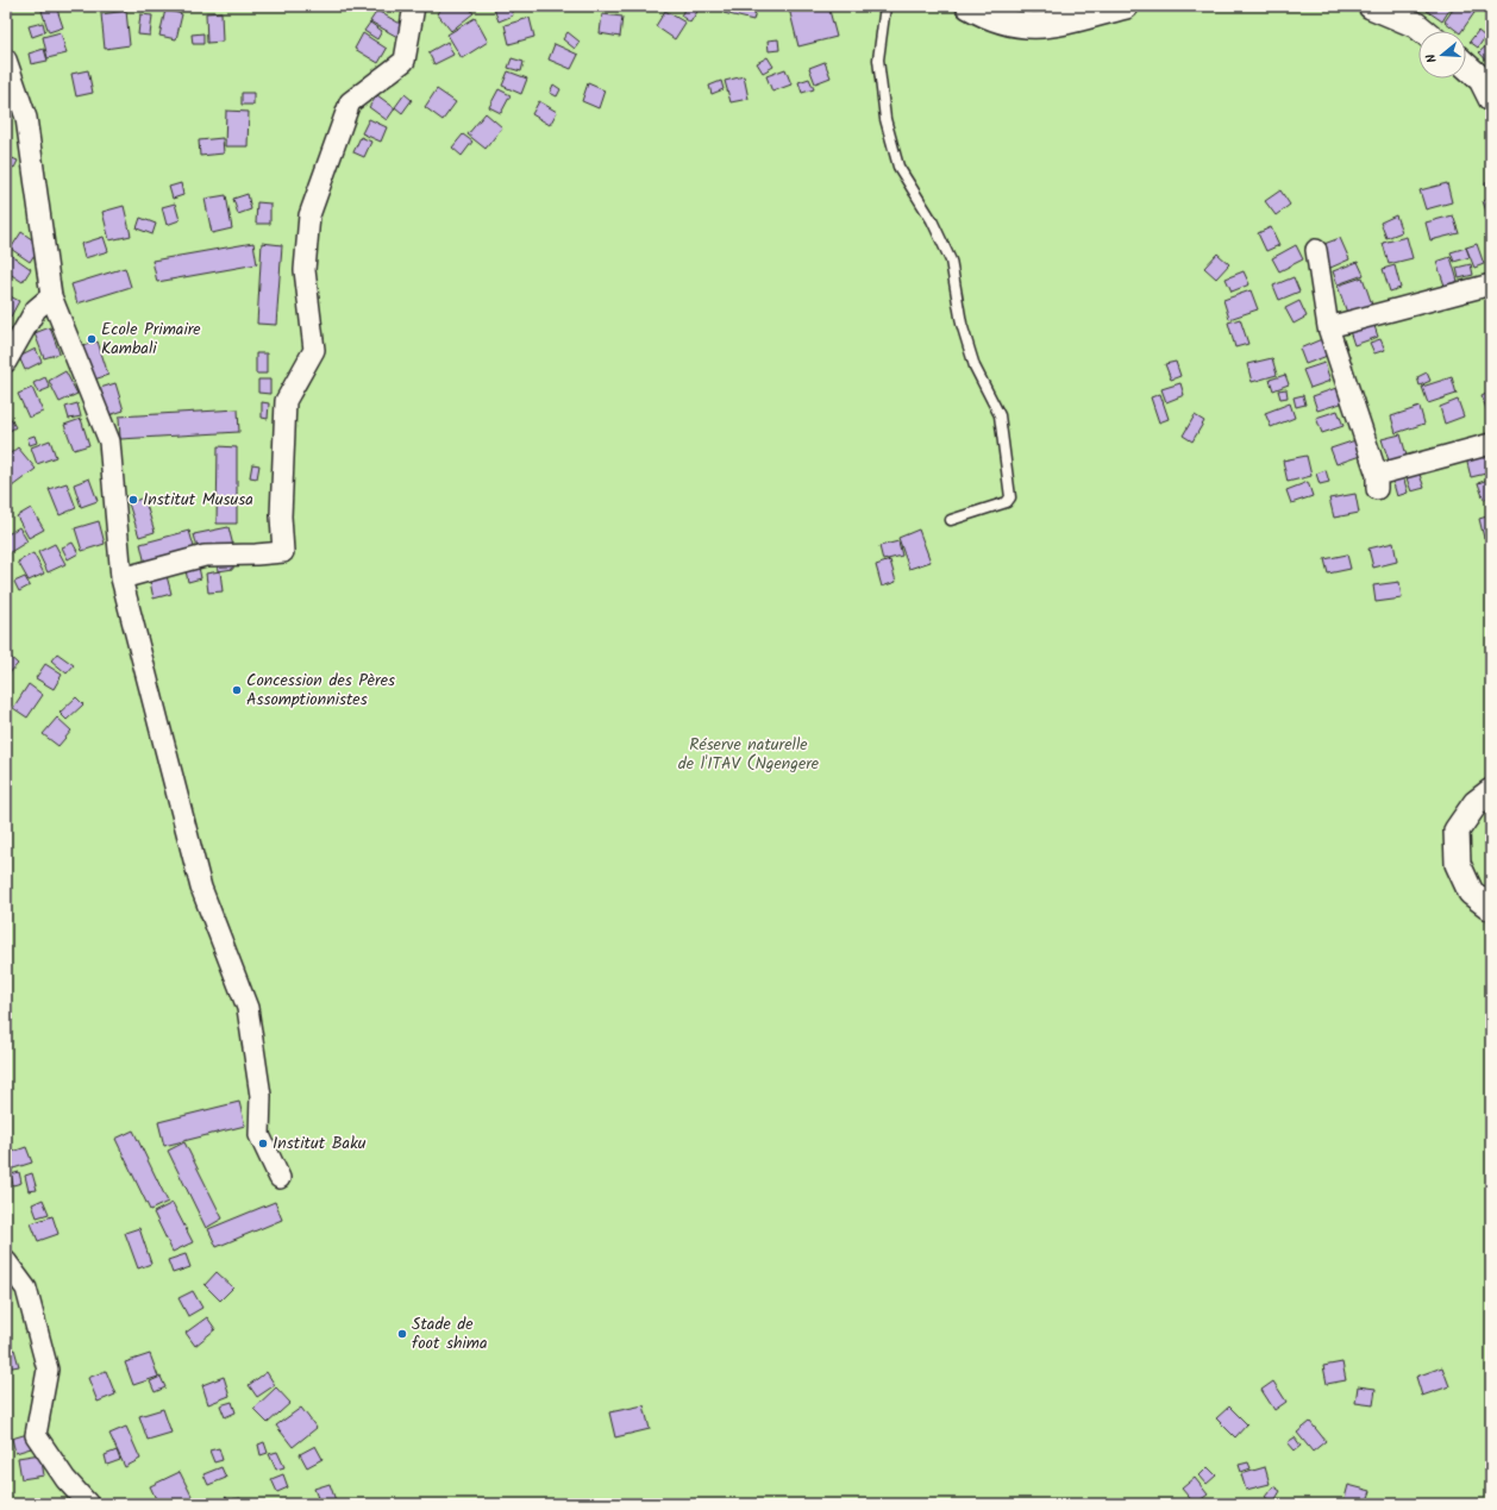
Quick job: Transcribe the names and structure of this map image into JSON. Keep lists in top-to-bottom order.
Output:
{
  "parks": ["Réserve naturelle de l'ITAV (Ngengere"],
  "places": [
    "Ecole Primaire Kambali",
    "Institut Mususa",
    "Concession des Pères Assomptionnistes",
    "Institut Baku",
    "Stade de foot shima"
  ],
  "north": "left"
}
